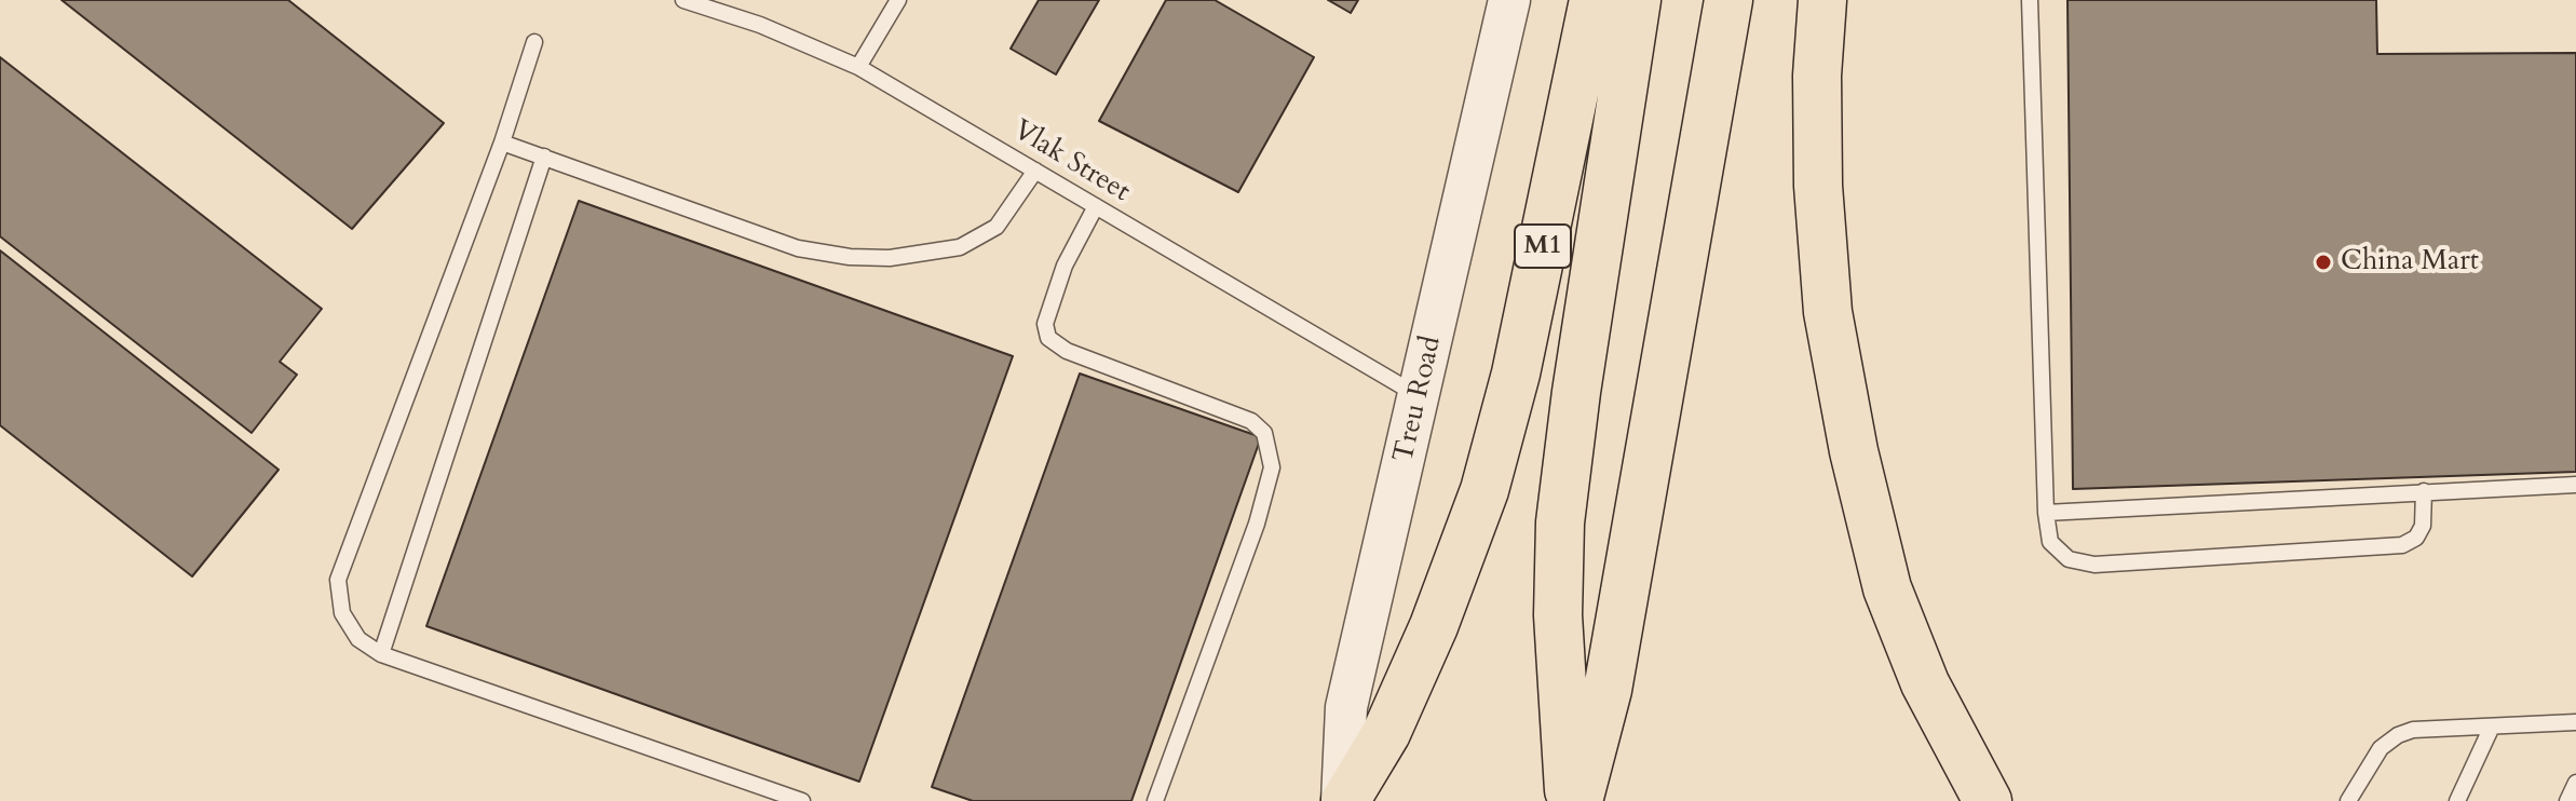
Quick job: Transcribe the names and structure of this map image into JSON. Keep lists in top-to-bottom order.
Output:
{
  "streets": {
    "highway": ["M1"],
    "street": ["Treu Road"],
    "lane": ["Vlak Street"]
  },
  "crossings": [
    ["Vlak Street", "Treu Road"],
    ["M1", "Treu Road"]
  ],
  "places": ["China Mart"]
}
